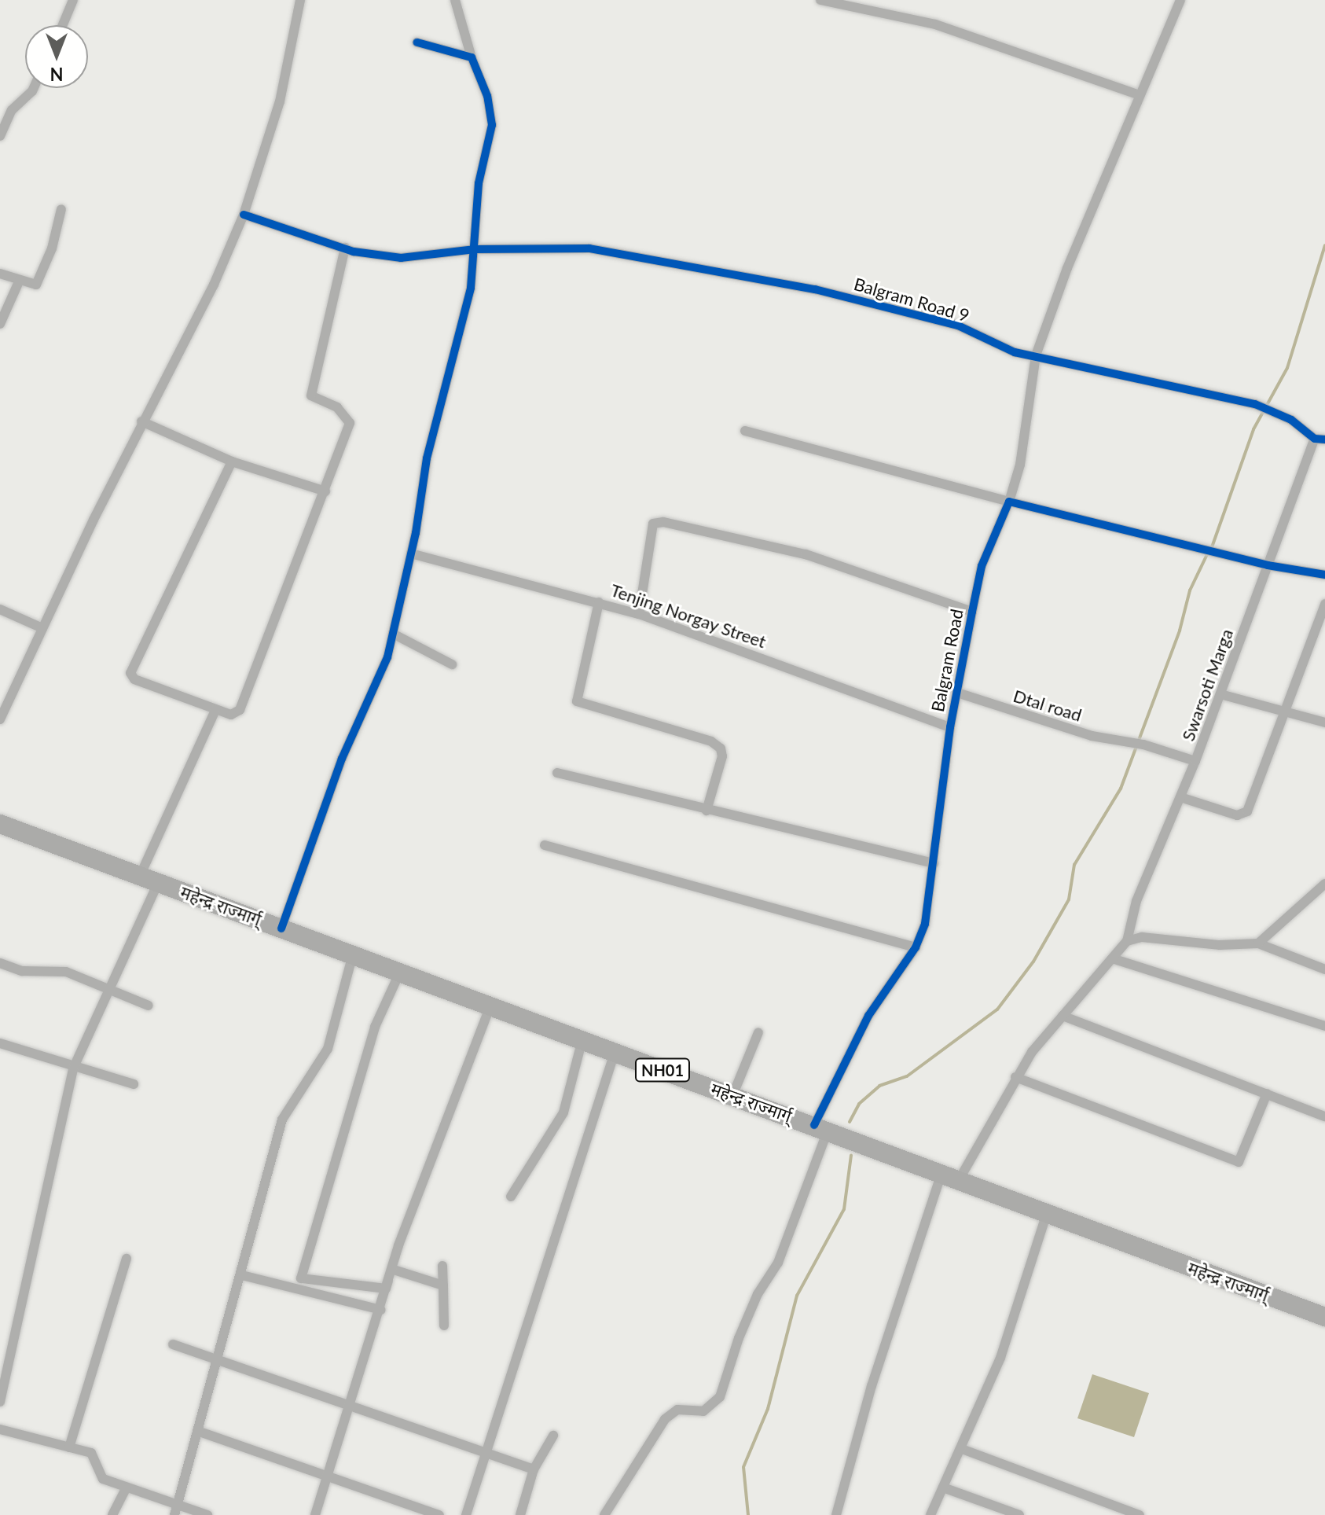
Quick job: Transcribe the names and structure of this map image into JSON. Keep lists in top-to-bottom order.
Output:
{
  "streets": {
    "highway": ["महेन्द्र राज्मार्ग्", "NH01"],
    "street": [
      "Balgram Road 9",
      "Tenjing Norgay Street",
      "Balgram Road",
      "Swarsoti Marga",
      "Dtal road"
    ]
  },
  "crossings": [
    ["Balgram Road 9", "Balgram Road"],
    ["Balgram Road 9", "Swarsoti Marga"],
    ["Tenjing Norgay Street", "Balgram Road"],
    ["Balgram Road", "Dtal road"],
    ["Balgram Road", "महेन्द्र राज्मार्ग्"],
    ["Swarsoti Marga", "Dtal road"]
  ],
  "north": "bottom"
}
